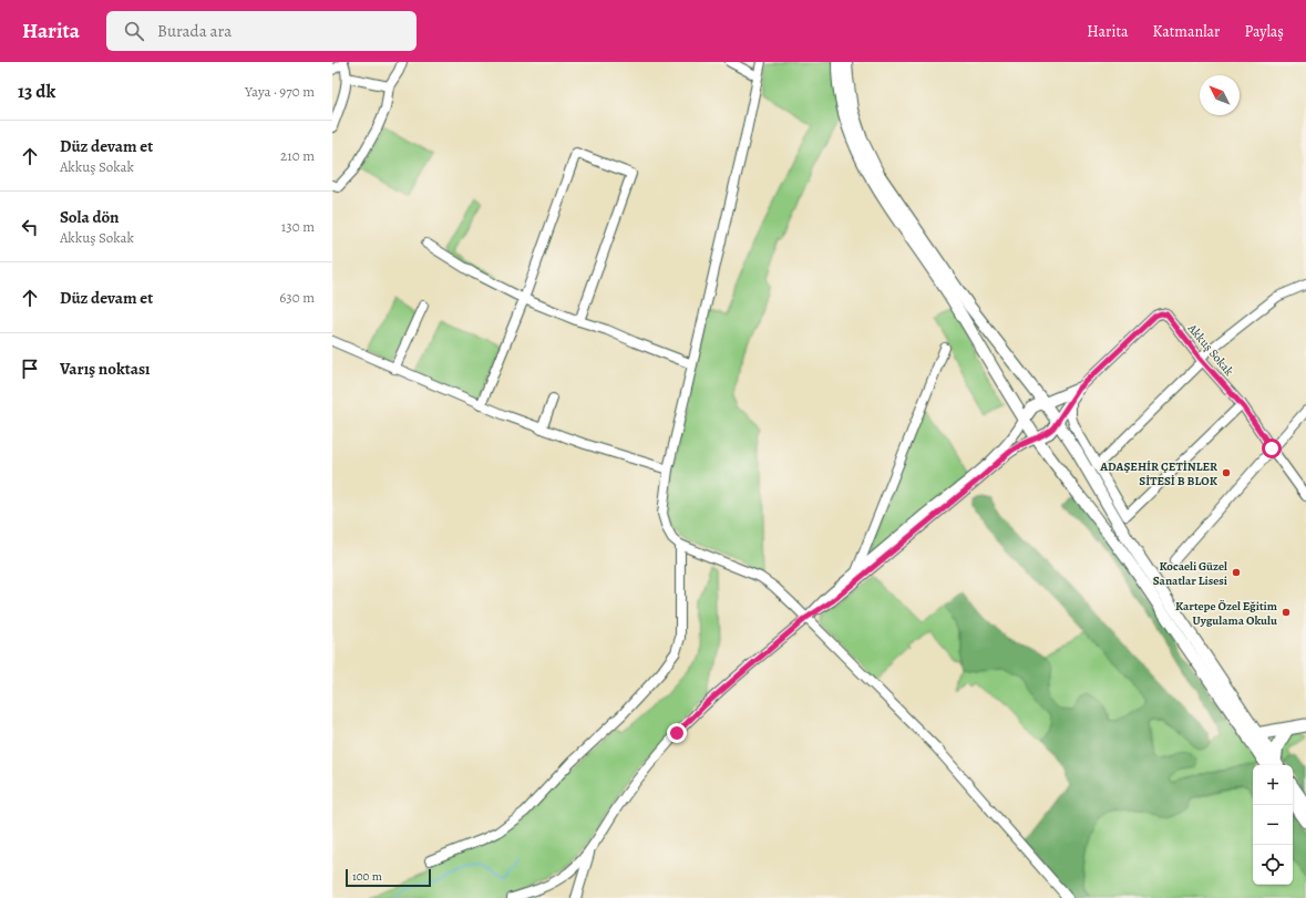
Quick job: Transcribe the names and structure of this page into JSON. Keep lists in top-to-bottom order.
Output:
{
  "streets": {
    "street": ["Akkuş Sokak"]
  },
  "places": ["ADAŞEHİR ÇETİNLER SİTESİ B BLOK", "Kocaeli Güzel Sanatlar Lisesi", "Kartepe Özel Eğitim Uygulama Okulu"],
  "scale_bar": "100 m",
  "north": "top left",
  "page": {
    "header": "Harita",
    "search": "Burada ara",
    "nav": ["Harita", "Katmanlar", "Paylaş"],
    "heading": ["13 dk", "Yaya · 970 m"],
    "list": [
      ["Düz devam et", "Akkuş Sokak", "210 m"],
      ["Sola dön", "Akkuş Sokak", "130 m"],
      ["Düz devam et", "630 m"],
      "Varış noktası"
    ],
    "map_buttons": ["+", "−"],
    "scale": "100 m"
  }
}
